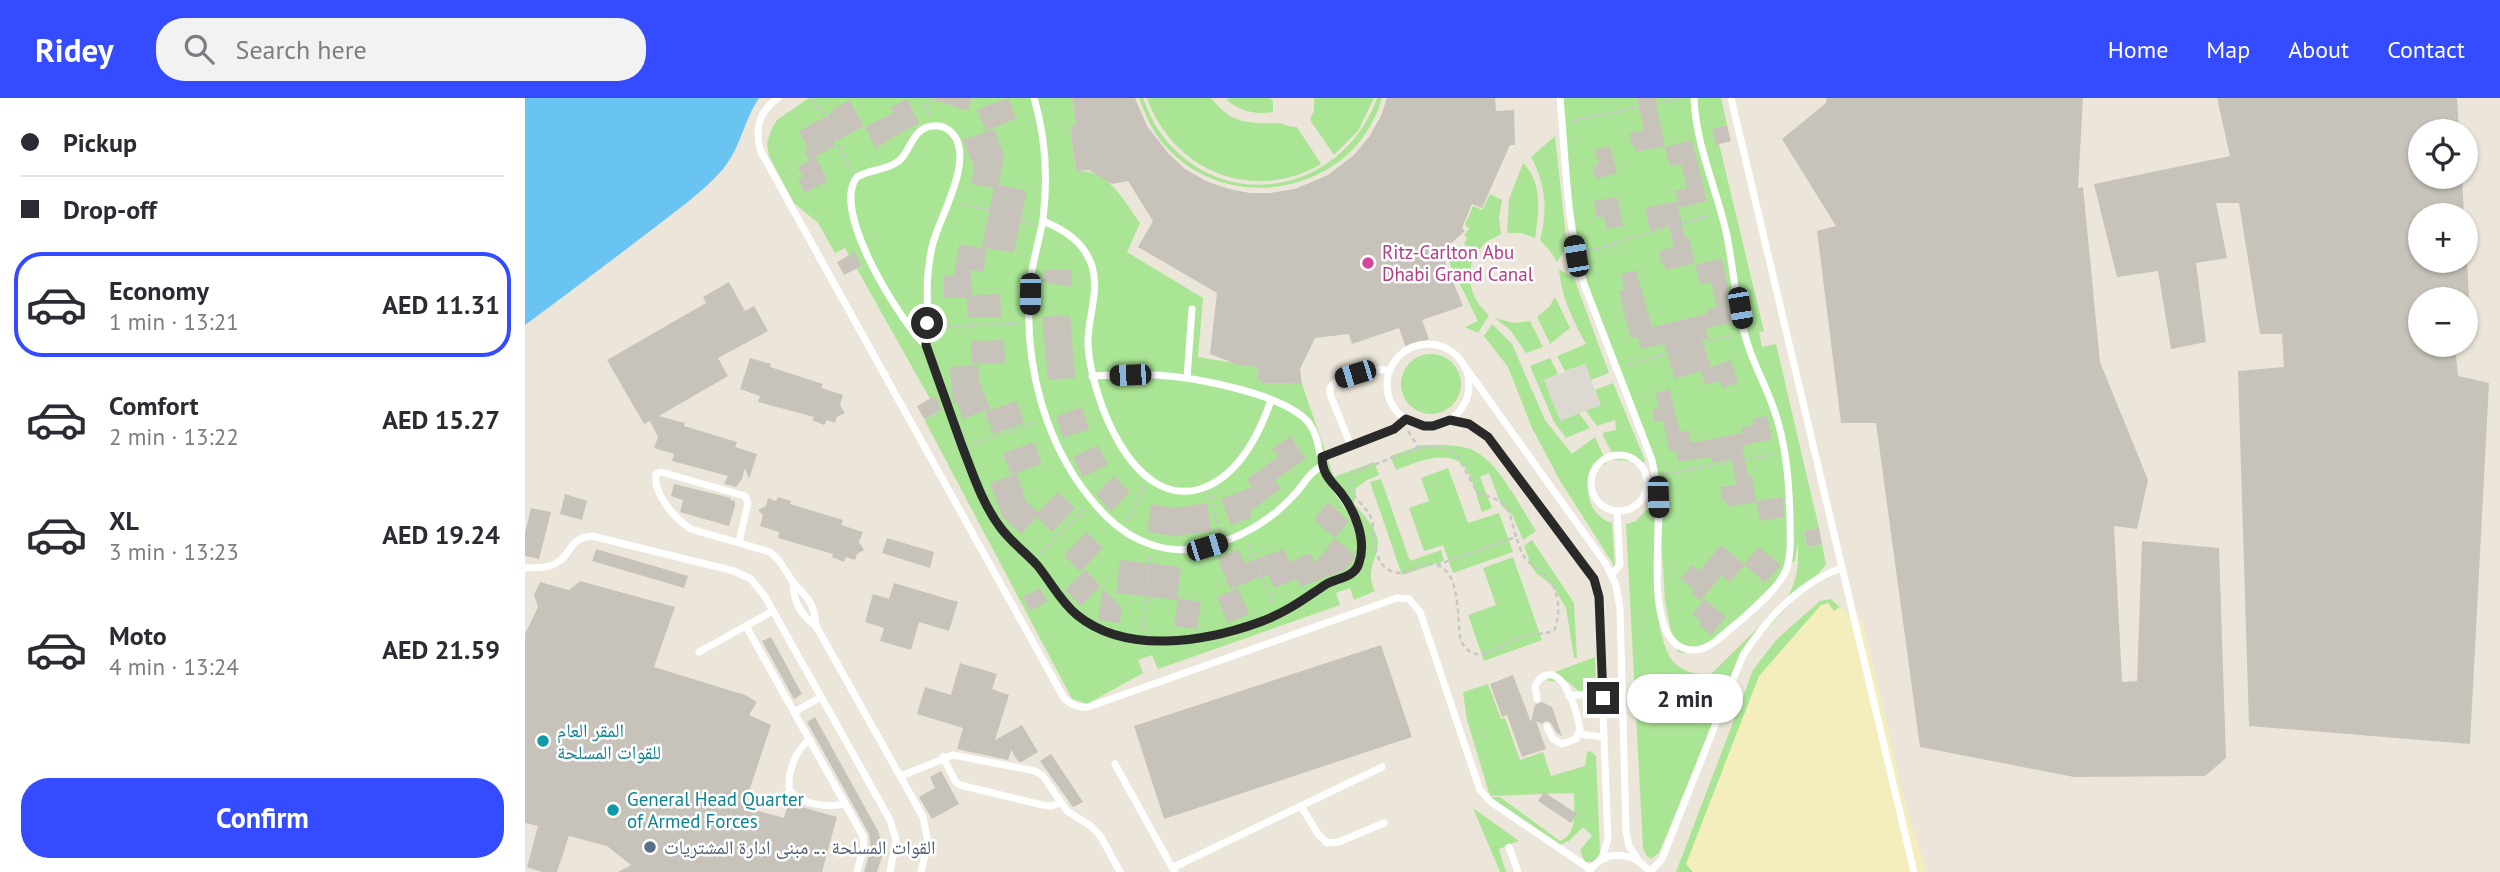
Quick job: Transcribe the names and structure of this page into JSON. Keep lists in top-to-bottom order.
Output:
{
  "places": [
    "Ritz-Carlton Abu Dhabi Grand Canal",
    "المقر العام للقوات المسلحة",
    "General Head Quarter of Armed Forces",
    "القوات المسلحة ... مبنى ادارة المشتريات"
  ],
  "page": {
    "header": "Ridey",
    "search": "Search here",
    "nav": [
      "Home",
      "Map",
      "About",
      "Contact"
    ],
    "banner": ["Pickup", "Drop-off"],
    "map_buttons": ["+", "−"],
    "list": [
      {
        "name": "Economy",
        "note": "1 min · 13:21",
        "value": "AED 11.31"
      },
      {
        "name": "Comfort",
        "note": "2 min · 13:22",
        "value": "AED 15.27"
      },
      {
        "name": "XL",
        "note": "3 min · 13:23",
        "value": "AED 19.24"
      },
      {
        "name": "Moto",
        "note": "4 min · 13:24",
        "value": "AED 21.59"
      }
    ],
    "bubble": "2 min",
    "buttons": "Confirm"
  }
}
